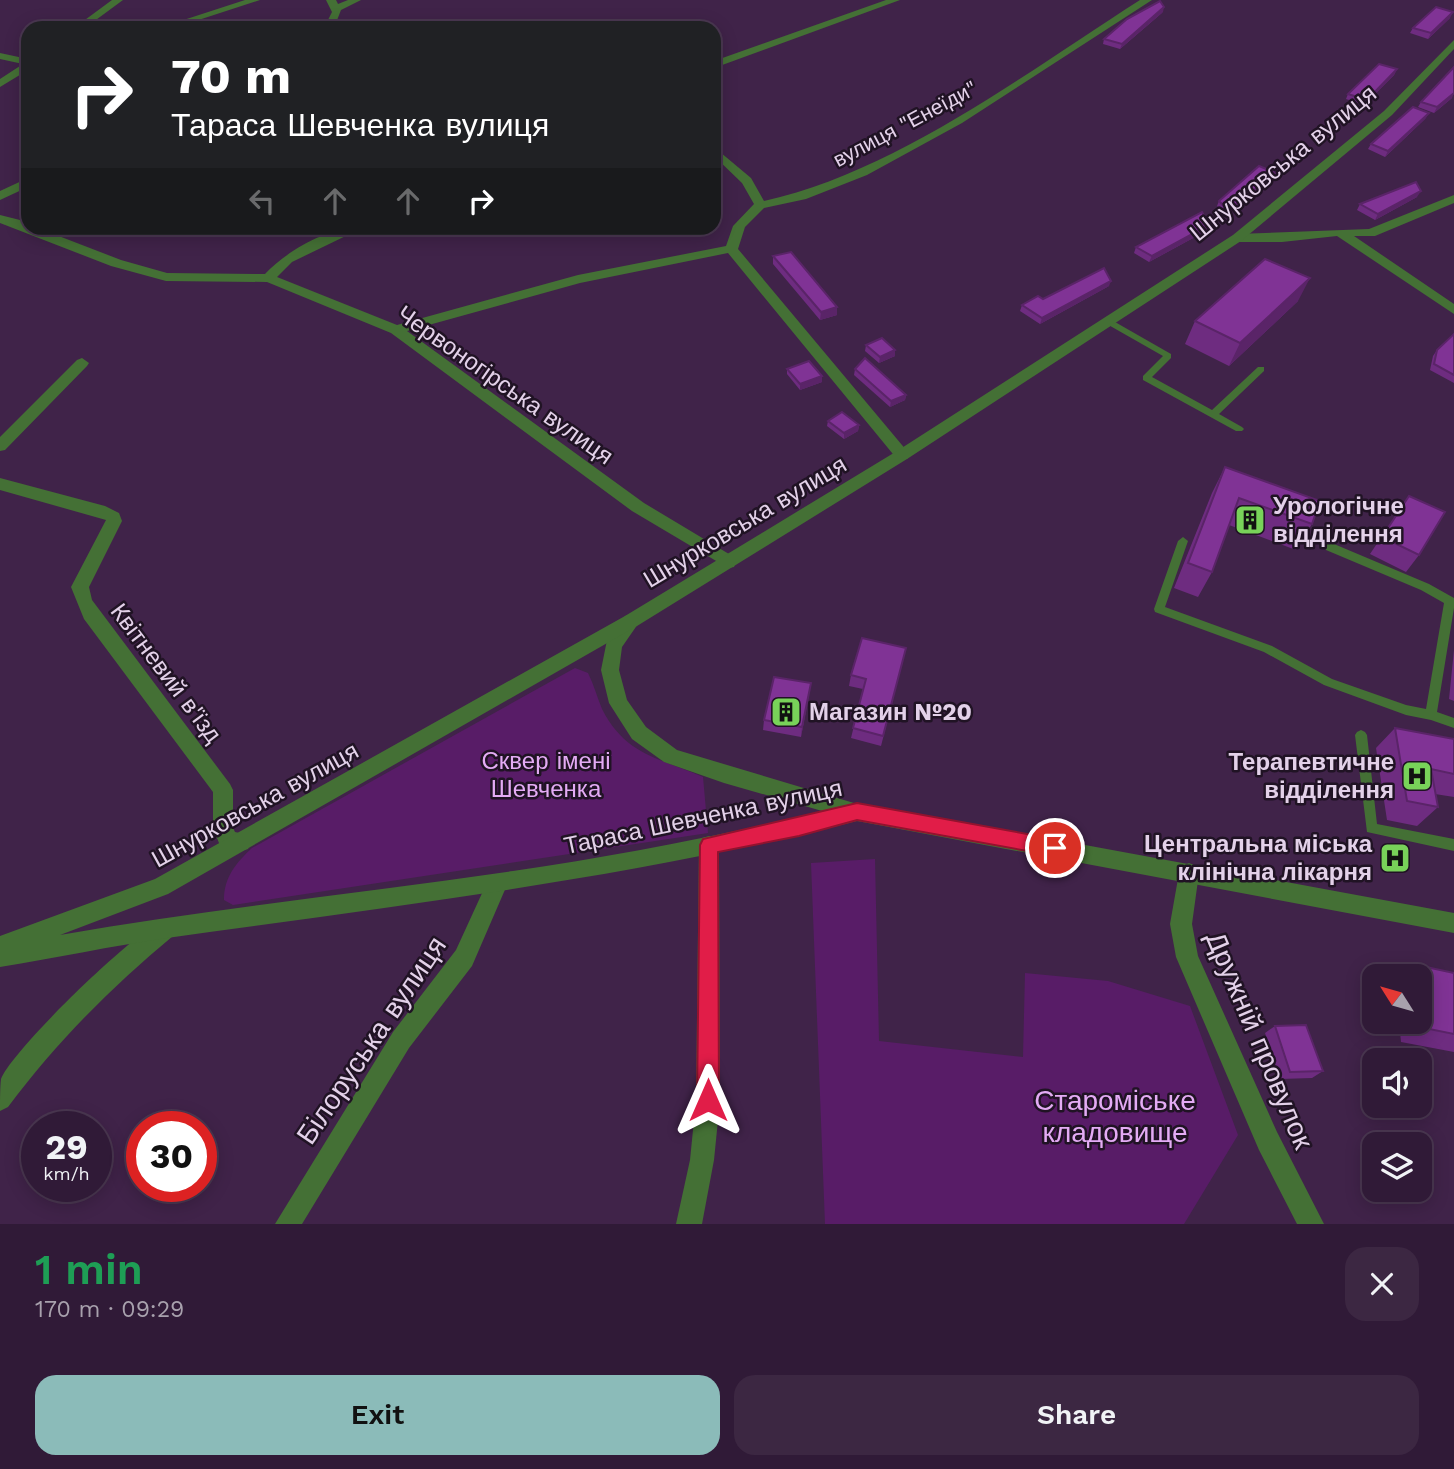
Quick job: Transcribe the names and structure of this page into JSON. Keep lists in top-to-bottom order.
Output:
{
  "streets": {
    "street": [
      "вулиця \"Енеїди\"",
      "Шнурковська вулиця",
      "Червоногірська вулиця",
      "Квітневий в'їзд",
      "Тараса Шевченка вулиця",
      "Білоруська вулиця",
      "Дружній провулок"
    ]
  },
  "crossings": [
    ["Шнурковська вулиця", "Червоногірська вулиця"],
    ["Шнурковська вулиця", "Квітневий в'їзд"],
    ["Тараса Шевченка вулиця", "Білоруська вулиця"],
    ["Тараса Шевченка вулиця", "Дружній провулок"]
  ],
  "parks": ["Сквер імені Шевченка", "Староміське кладовище"],
  "places": {
    "building": ["Урологічне відділення", "Магазин №20"],
    "hospital": ["Терапевтичне відділення", "Центральна міська клінічна лікарня"]
  },
  "north": "top left",
  "page": {
    "turn": ["70 m", "Тараса Шевченка вулиця"],
    "speed": "29 km/h",
    "limit": "30",
    "heading": ["1 min", "170 m · 09:29"],
    "buttons": ["Exit", "Share"]
  }
}
